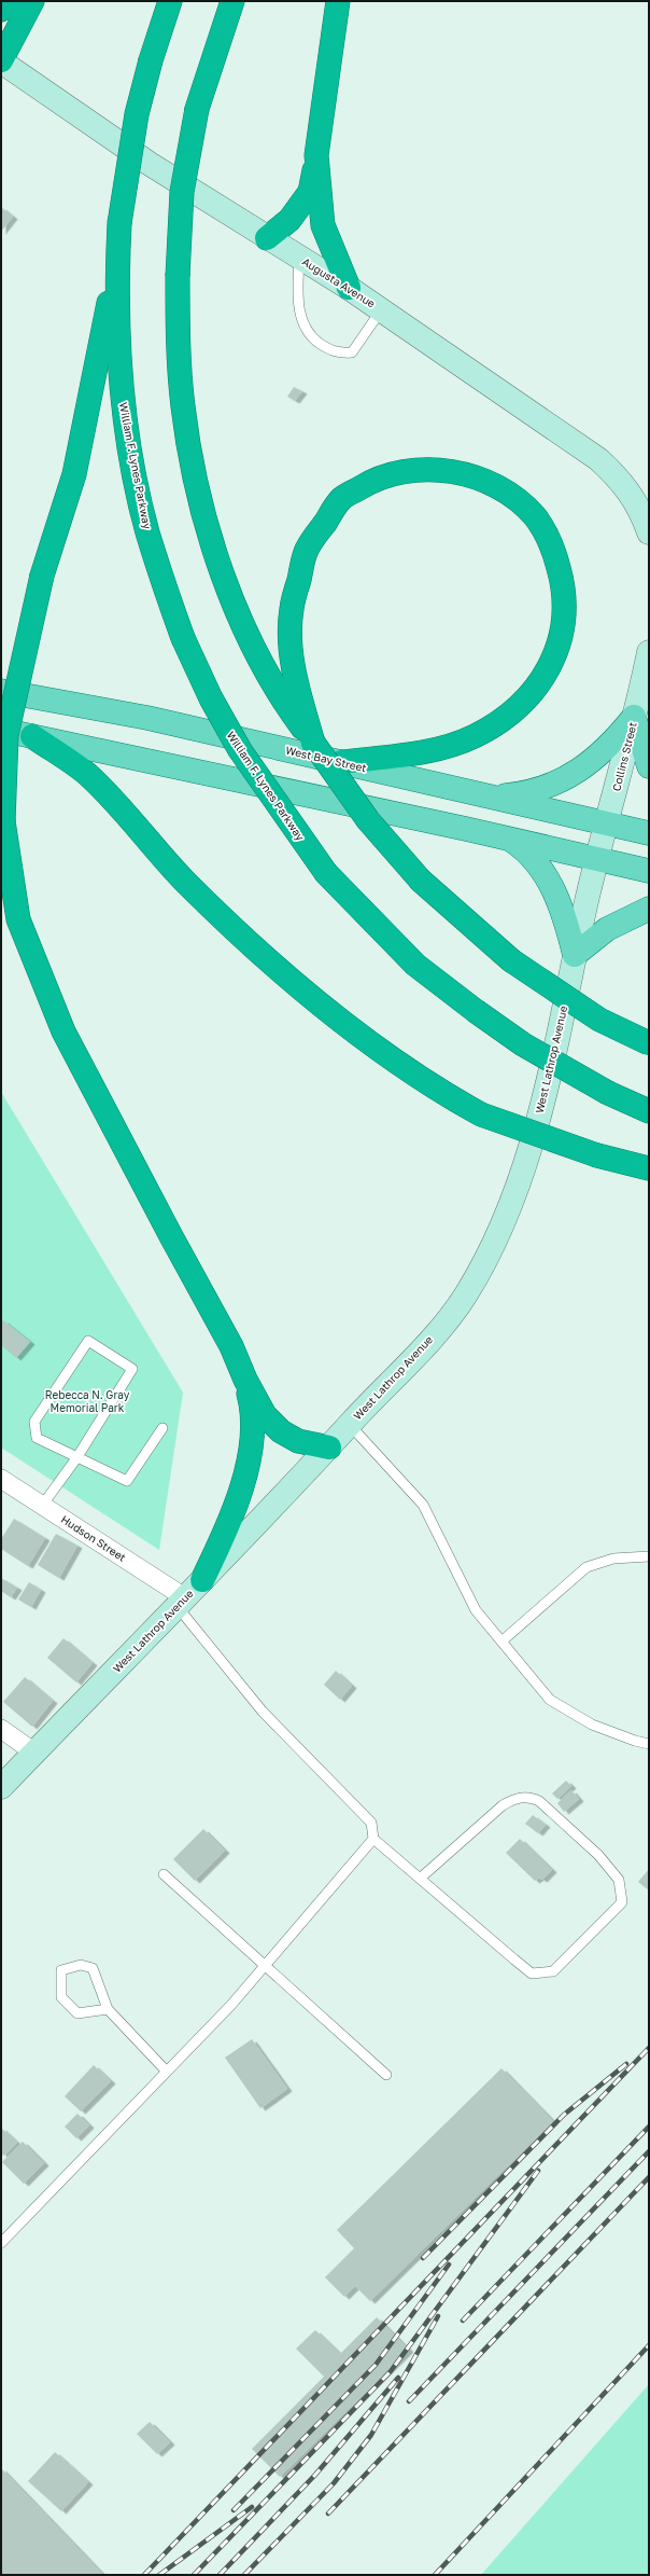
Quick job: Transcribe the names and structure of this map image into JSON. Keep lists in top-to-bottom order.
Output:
{
  "streets": {
    "highway": ["William F. Lynes Parkway"],
    "main road": ["West Bay Street"],
    "street": [
      "Augusta Avenue",
      "Collins Street",
      "West Lathrop Avenue",
      "Hudson Street"
    ]
  },
  "crossings": [
    ["Collins Street", "West Bay Street"],
    ["Collins Street", "West Lathrop Avenue"],
    ["West Lathrop Avenue", "Hudson Street"]
  ],
  "parks": ["Rebecca N. Gray Memorial Park"]
}
